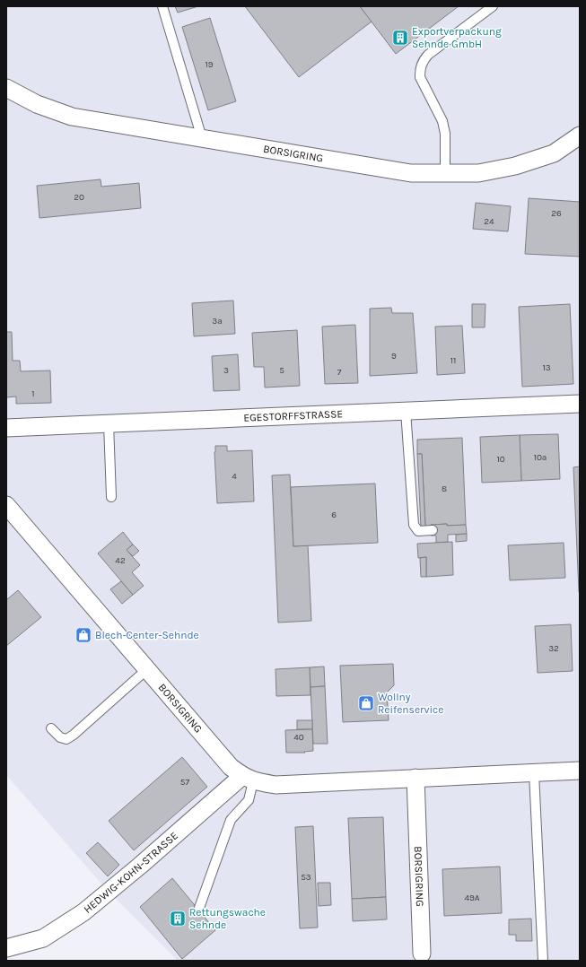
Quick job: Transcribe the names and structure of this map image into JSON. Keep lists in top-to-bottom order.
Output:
{
  "streets": {
    "street": ["BORSIGRING", "EGESTORFFSTRASSE", "HEDWIG-KOHN-STRASSE"]
  },
  "crossings": [
    ["BORSIGRING", "HEDWIG-KOHN-STRASSE"]
  ],
  "places": {
    "building": ["Exportverpackung Sehnde GmbH", "Rettungswache Sehnde"],
    "shop": ["Blech-Center-Sehnde", "Wollny Reifenservice"]
  },
  "house_numbers": [
    "19",
    "20",
    "26",
    "24",
    "3a",
    "9",
    "11",
    "13",
    "3",
    "5",
    "7",
    "1",
    "10a",
    "10",
    "4",
    "8",
    "6",
    "42",
    "32",
    "40",
    "57",
    "53",
    "49A"
  ]
}
